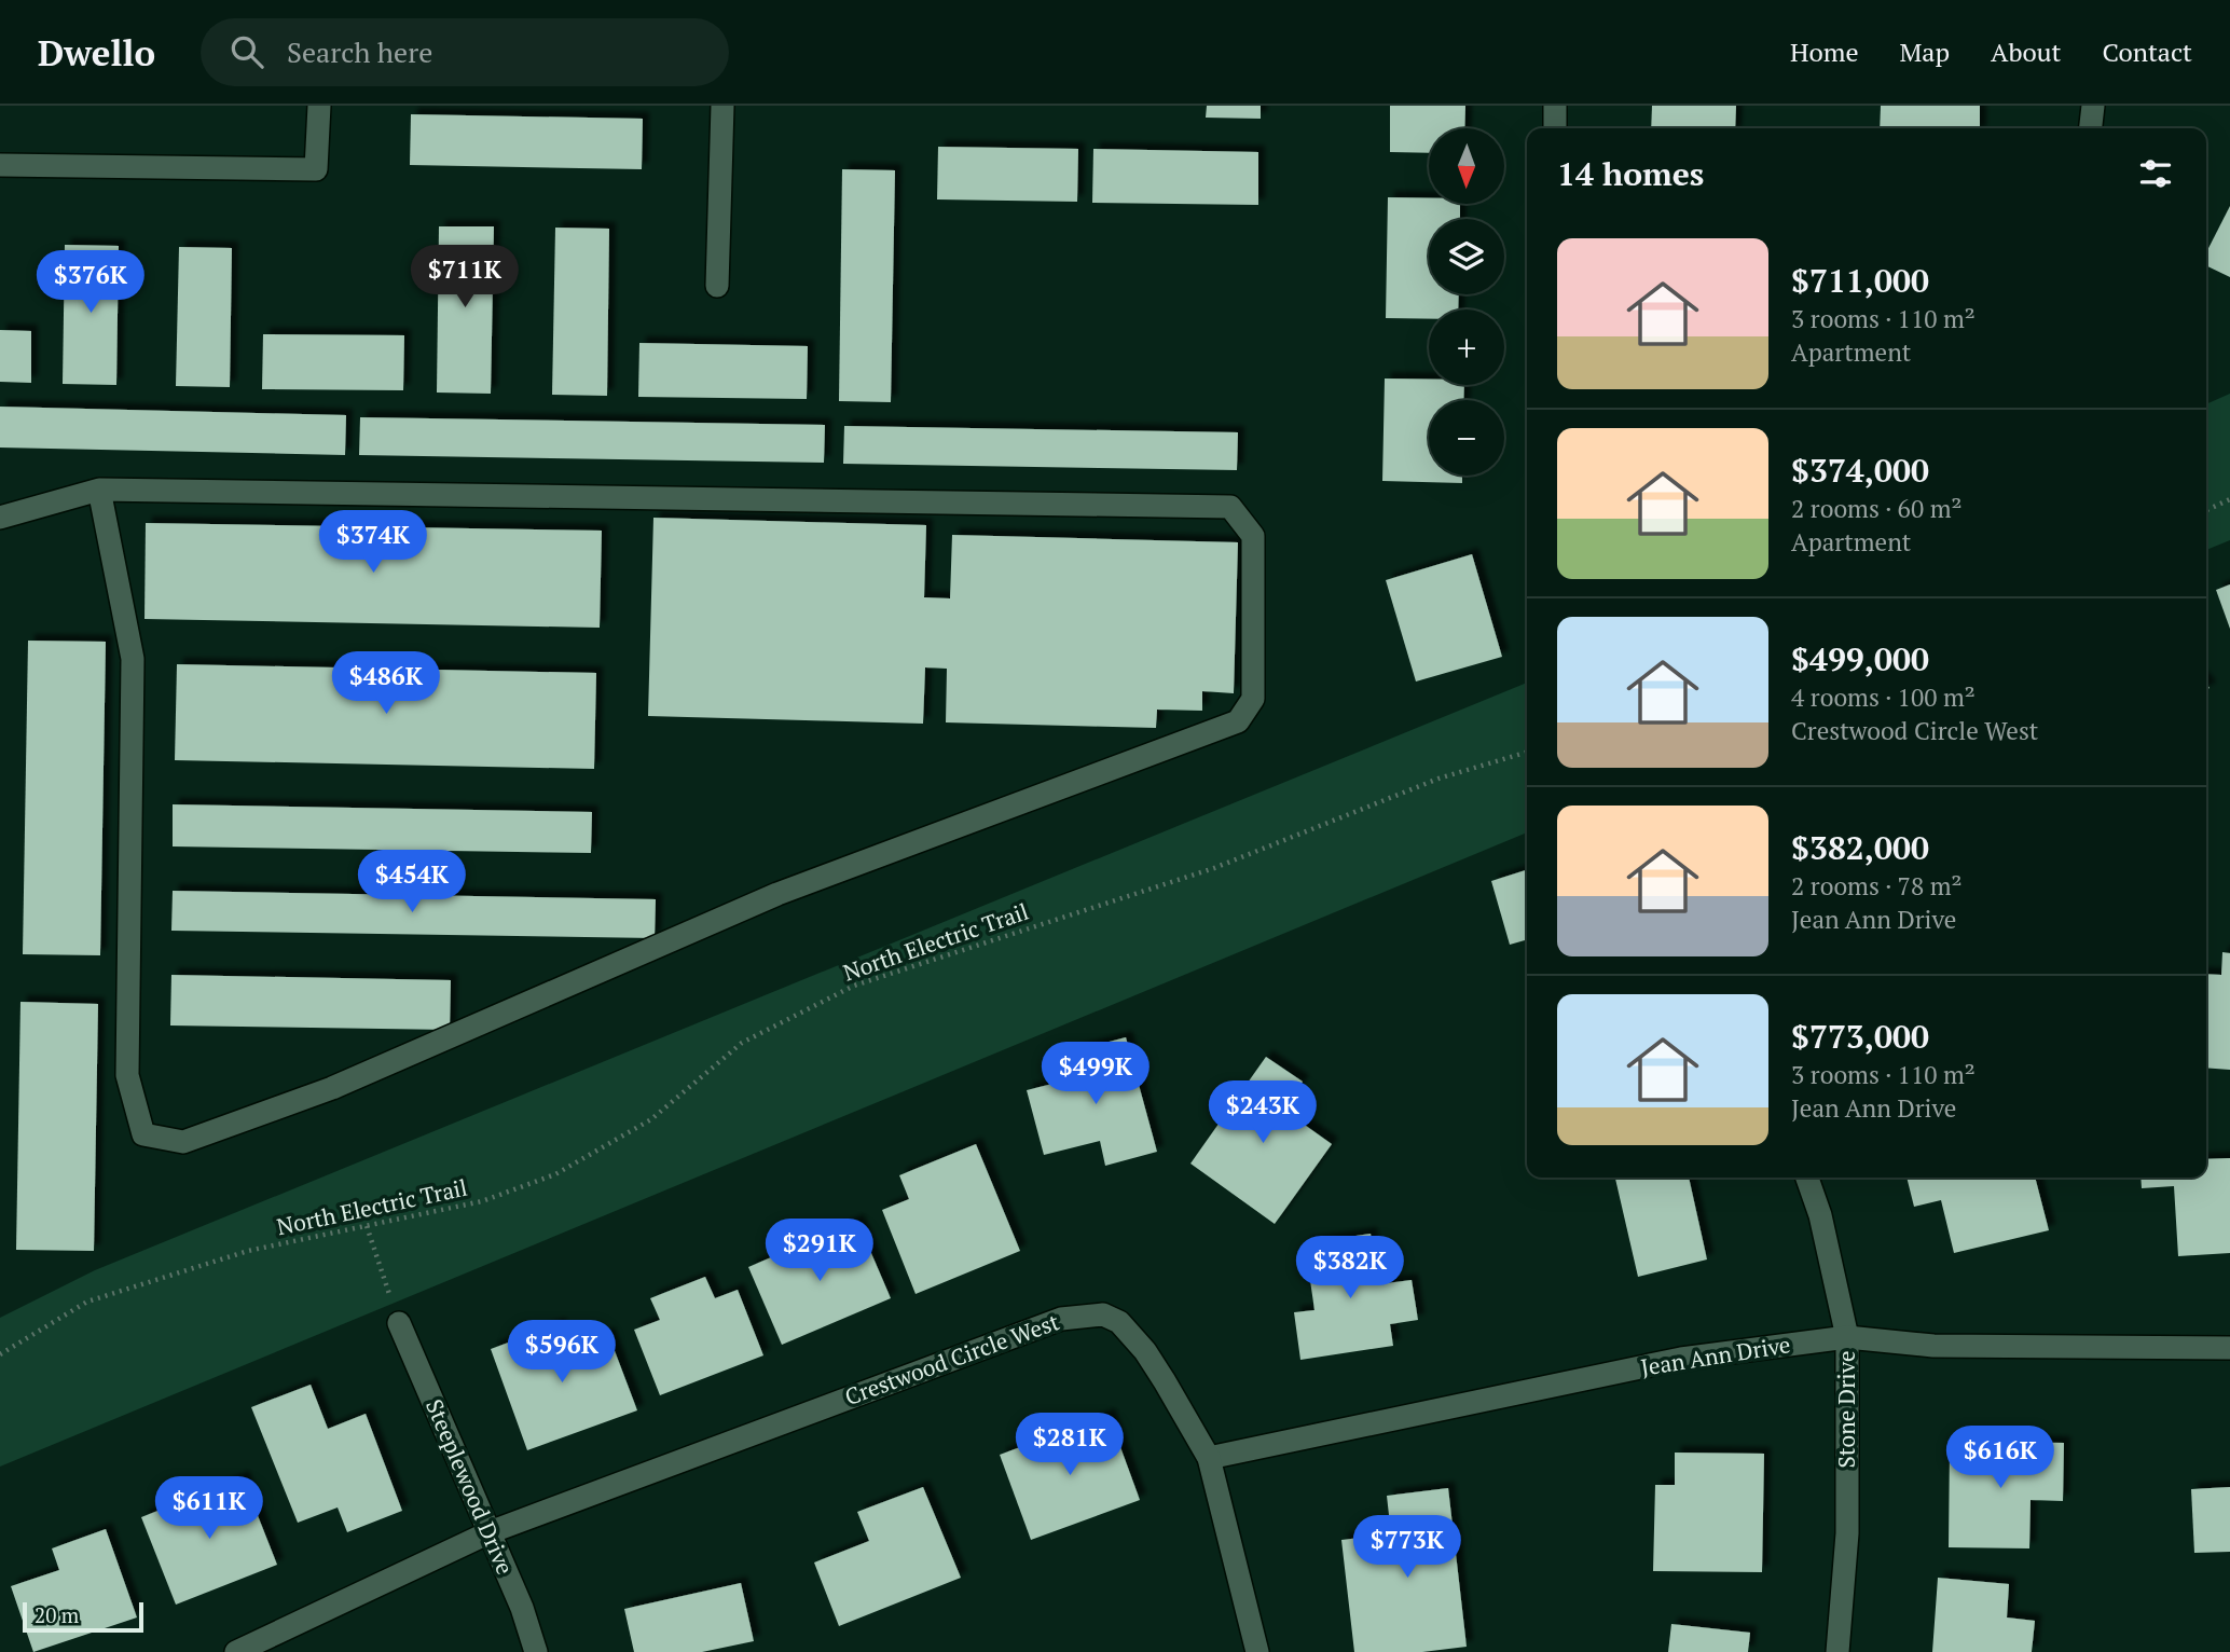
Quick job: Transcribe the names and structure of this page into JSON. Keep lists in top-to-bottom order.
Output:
{
  "streets": {
    "street": [
      "Jean Ann Drive",
      "Crestwood Circle West",
      "Stone Drive",
      "Steeplewood Drive"
    ],
    "path": ["North Electric Trail"]
  },
  "crossings": [
    ["Jean Ann Drive", "Crestwood Circle West"],
    ["Jean Ann Drive", "Stone Drive"],
    ["Crestwood Circle West", "Steeplewood Drive"]
  ],
  "scale_bar": "20 m",
  "north": "bottom",
  "page": {
    "header": "Dwello",
    "search": "Search here",
    "nav": [
      "Home",
      "Map",
      "About",
      "Contact"
    ],
    "map_buttons": ["+", "−"],
    "heading": "14 homes",
    "list": [
      {
        "name": "$711,000",
        "note": "3 rooms · 110 m² · Apartment"
      },
      {
        "name": "$374,000",
        "note": "2 rooms · 60 m² · Apartment"
      },
      {
        "name": "$499,000",
        "note": "4 rooms · 100 m² · Crestwood Circle West"
      },
      {
        "name": "$382,000",
        "note": "2 rooms · 78 m² · Jean Ann Drive"
      },
      {
        "name": "$773,000",
        "note": "3 rooms · 110 m² · Jean Ann Drive"
      }
    ],
    "price": [
      "$711K",
      "$376K",
      "$374K",
      "$486K",
      "$454K",
      "$499K",
      "$243K",
      "$291K",
      "$382K",
      "$596K",
      "$281K",
      "$616K",
      "$611K",
      "$773K"
    ],
    "scale": "20 m"
  }
}
